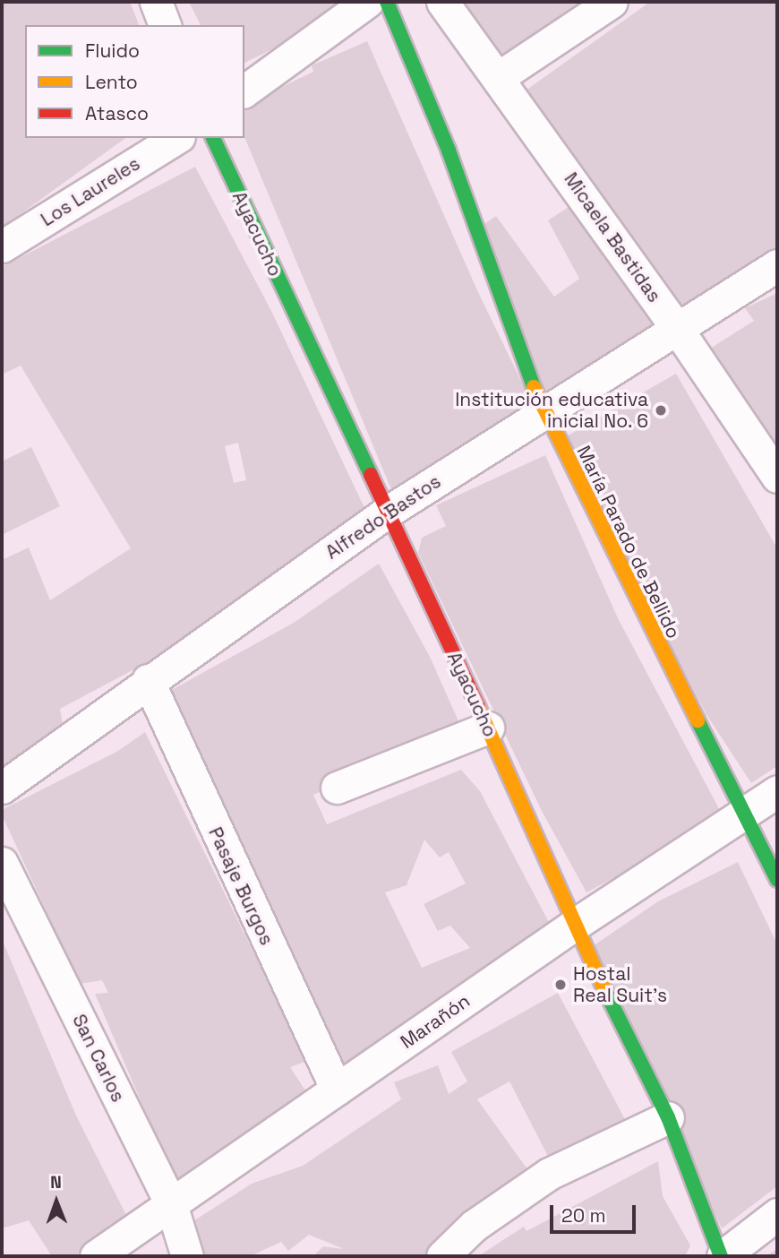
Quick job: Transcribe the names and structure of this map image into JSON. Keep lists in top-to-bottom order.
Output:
{
  "streets": {
    "street": [
      "Los Laureles",
      "Ayacucho",
      "Micaela Bastidas",
      "Alfredo Bastos",
      "María Parado de Bellido",
      "Pasaje Burgos",
      "Marañón",
      "San Carlos"
    ]
  },
  "crossings": [
    ["Ayacucho", "Alfredo Bastos"],
    ["Ayacucho", "Marañón"],
    ["Micaela Bastidas", "Alfredo Bastos"],
    ["Alfredo Bastos", "María Parado de Bellido"],
    ["Alfredo Bastos", "Pasaje Burgos"],
    ["María Parado de Bellido", "Marañón"],
    ["Pasaje Burgos", "Marañón"],
    ["Marañón", "San Carlos"]
  ],
  "places": ["Institución educativa inicial No. 6", "Hostal Real Suit's"],
  "legend": ["Fluido", "Lento", "Atasco"],
  "scale_bar": "20 m",
  "north": "top"
}
